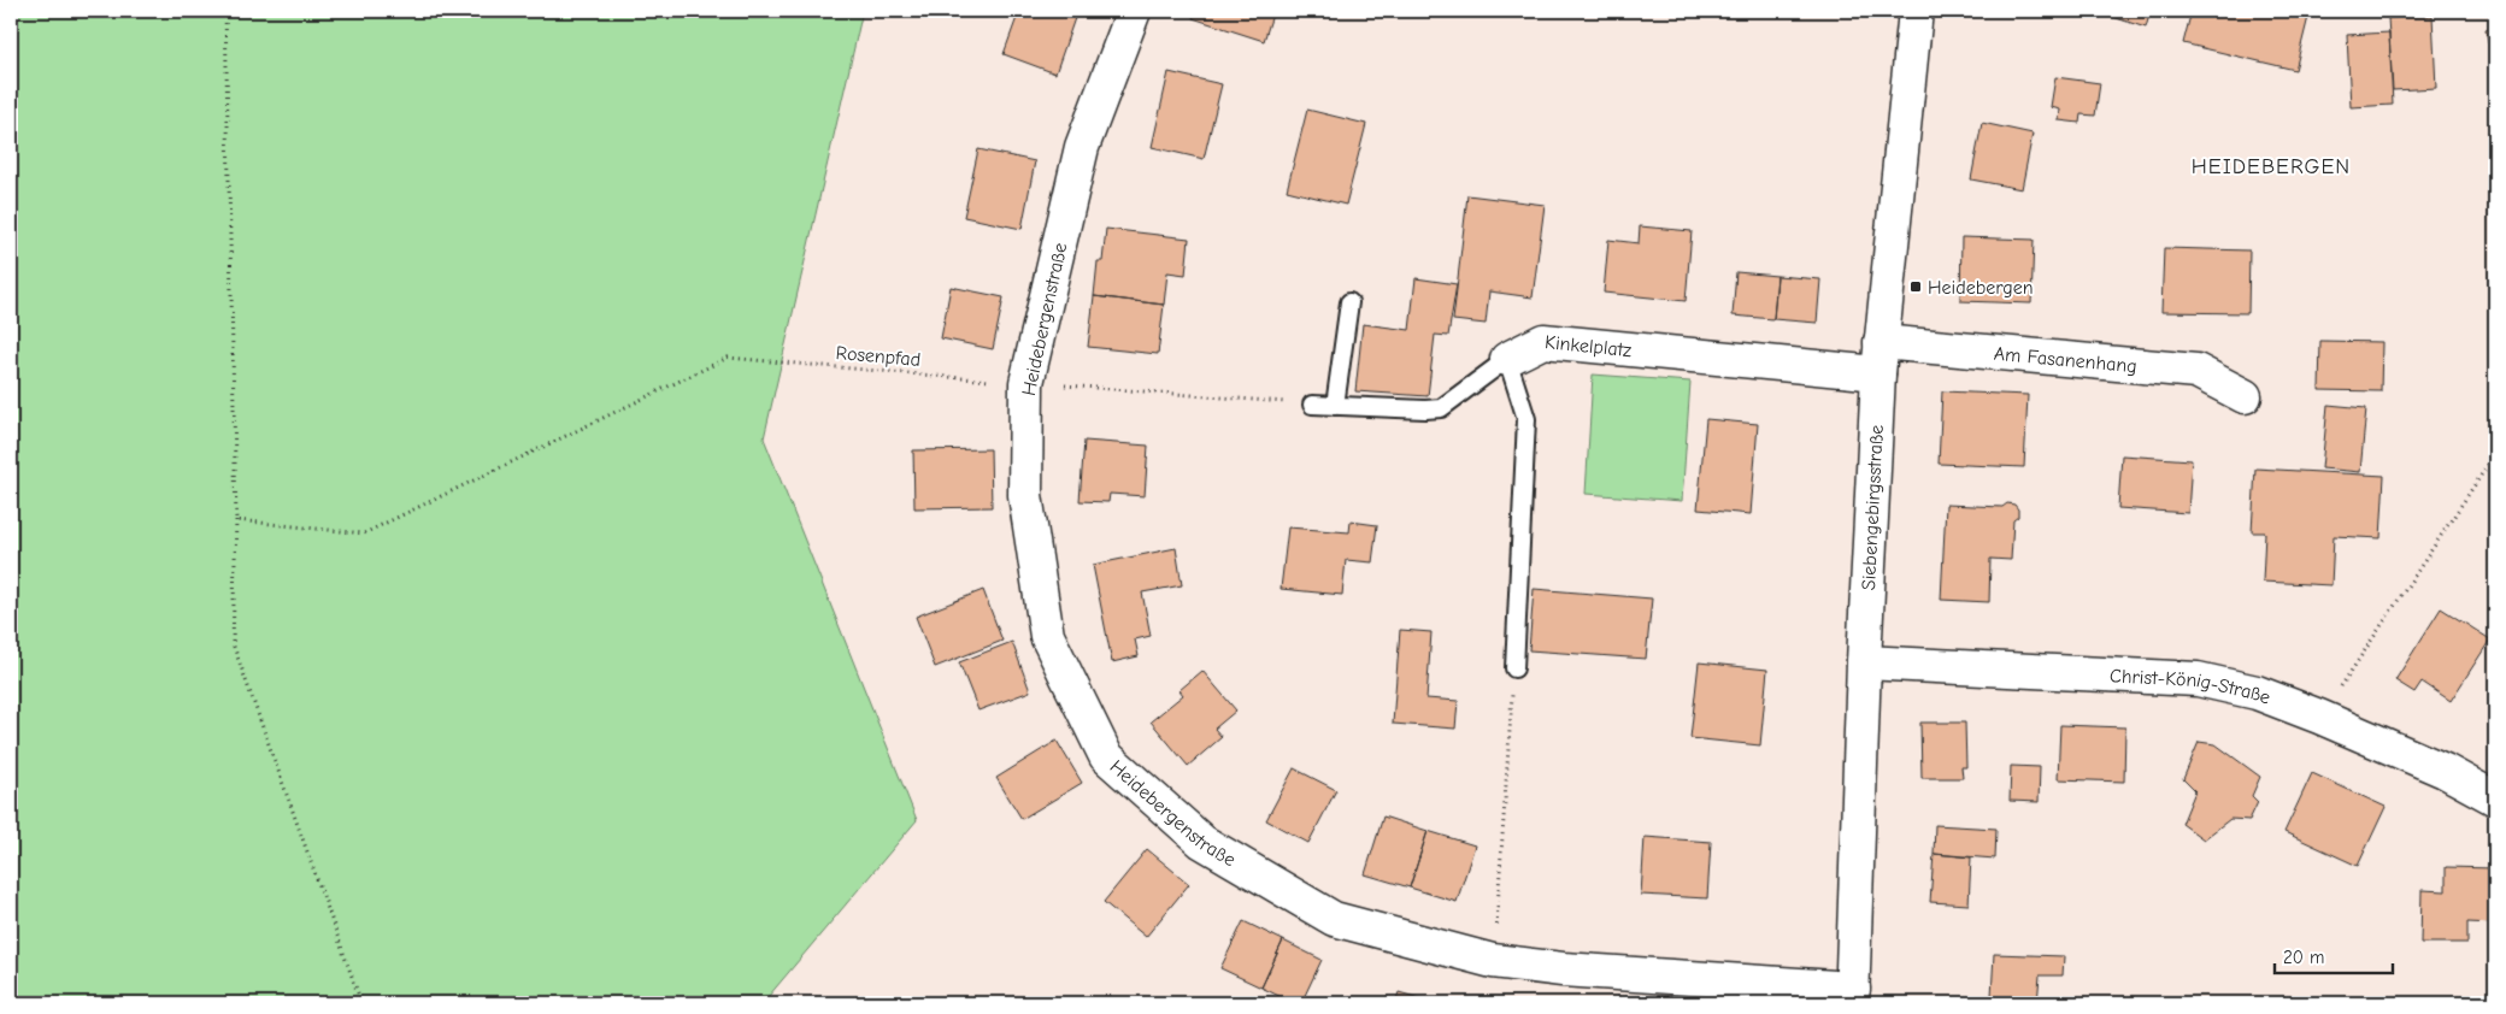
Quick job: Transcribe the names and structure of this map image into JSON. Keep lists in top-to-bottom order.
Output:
{
  "streets": {
    "street": [
      "Heidebergenstraße",
      "Kinkelplatz",
      "Am Fasanenhang",
      "Siebengebirgsstraße",
      "Christ-König-Straße"
    ],
    "path": ["Rosenpfad"]
  },
  "crossings": [
    ["Heidebergenstraße", "Rosenpfad"],
    ["Heidebergenstraße", "Siebengebirgsstraße"],
    ["Kinkelplatz", "Am Fasanenhang"],
    ["Kinkelplatz", "Siebengebirgsstraße"],
    ["Am Fasanenhang", "Siebengebirgsstraße"],
    ["Siebengebirgsstraße", "Christ-König-Straße"]
  ],
  "districts": ["HEIDEBERGEN"],
  "places": {
    "transit": ["Heidebergen"]
  },
  "scale_bar": "20 m"
}
